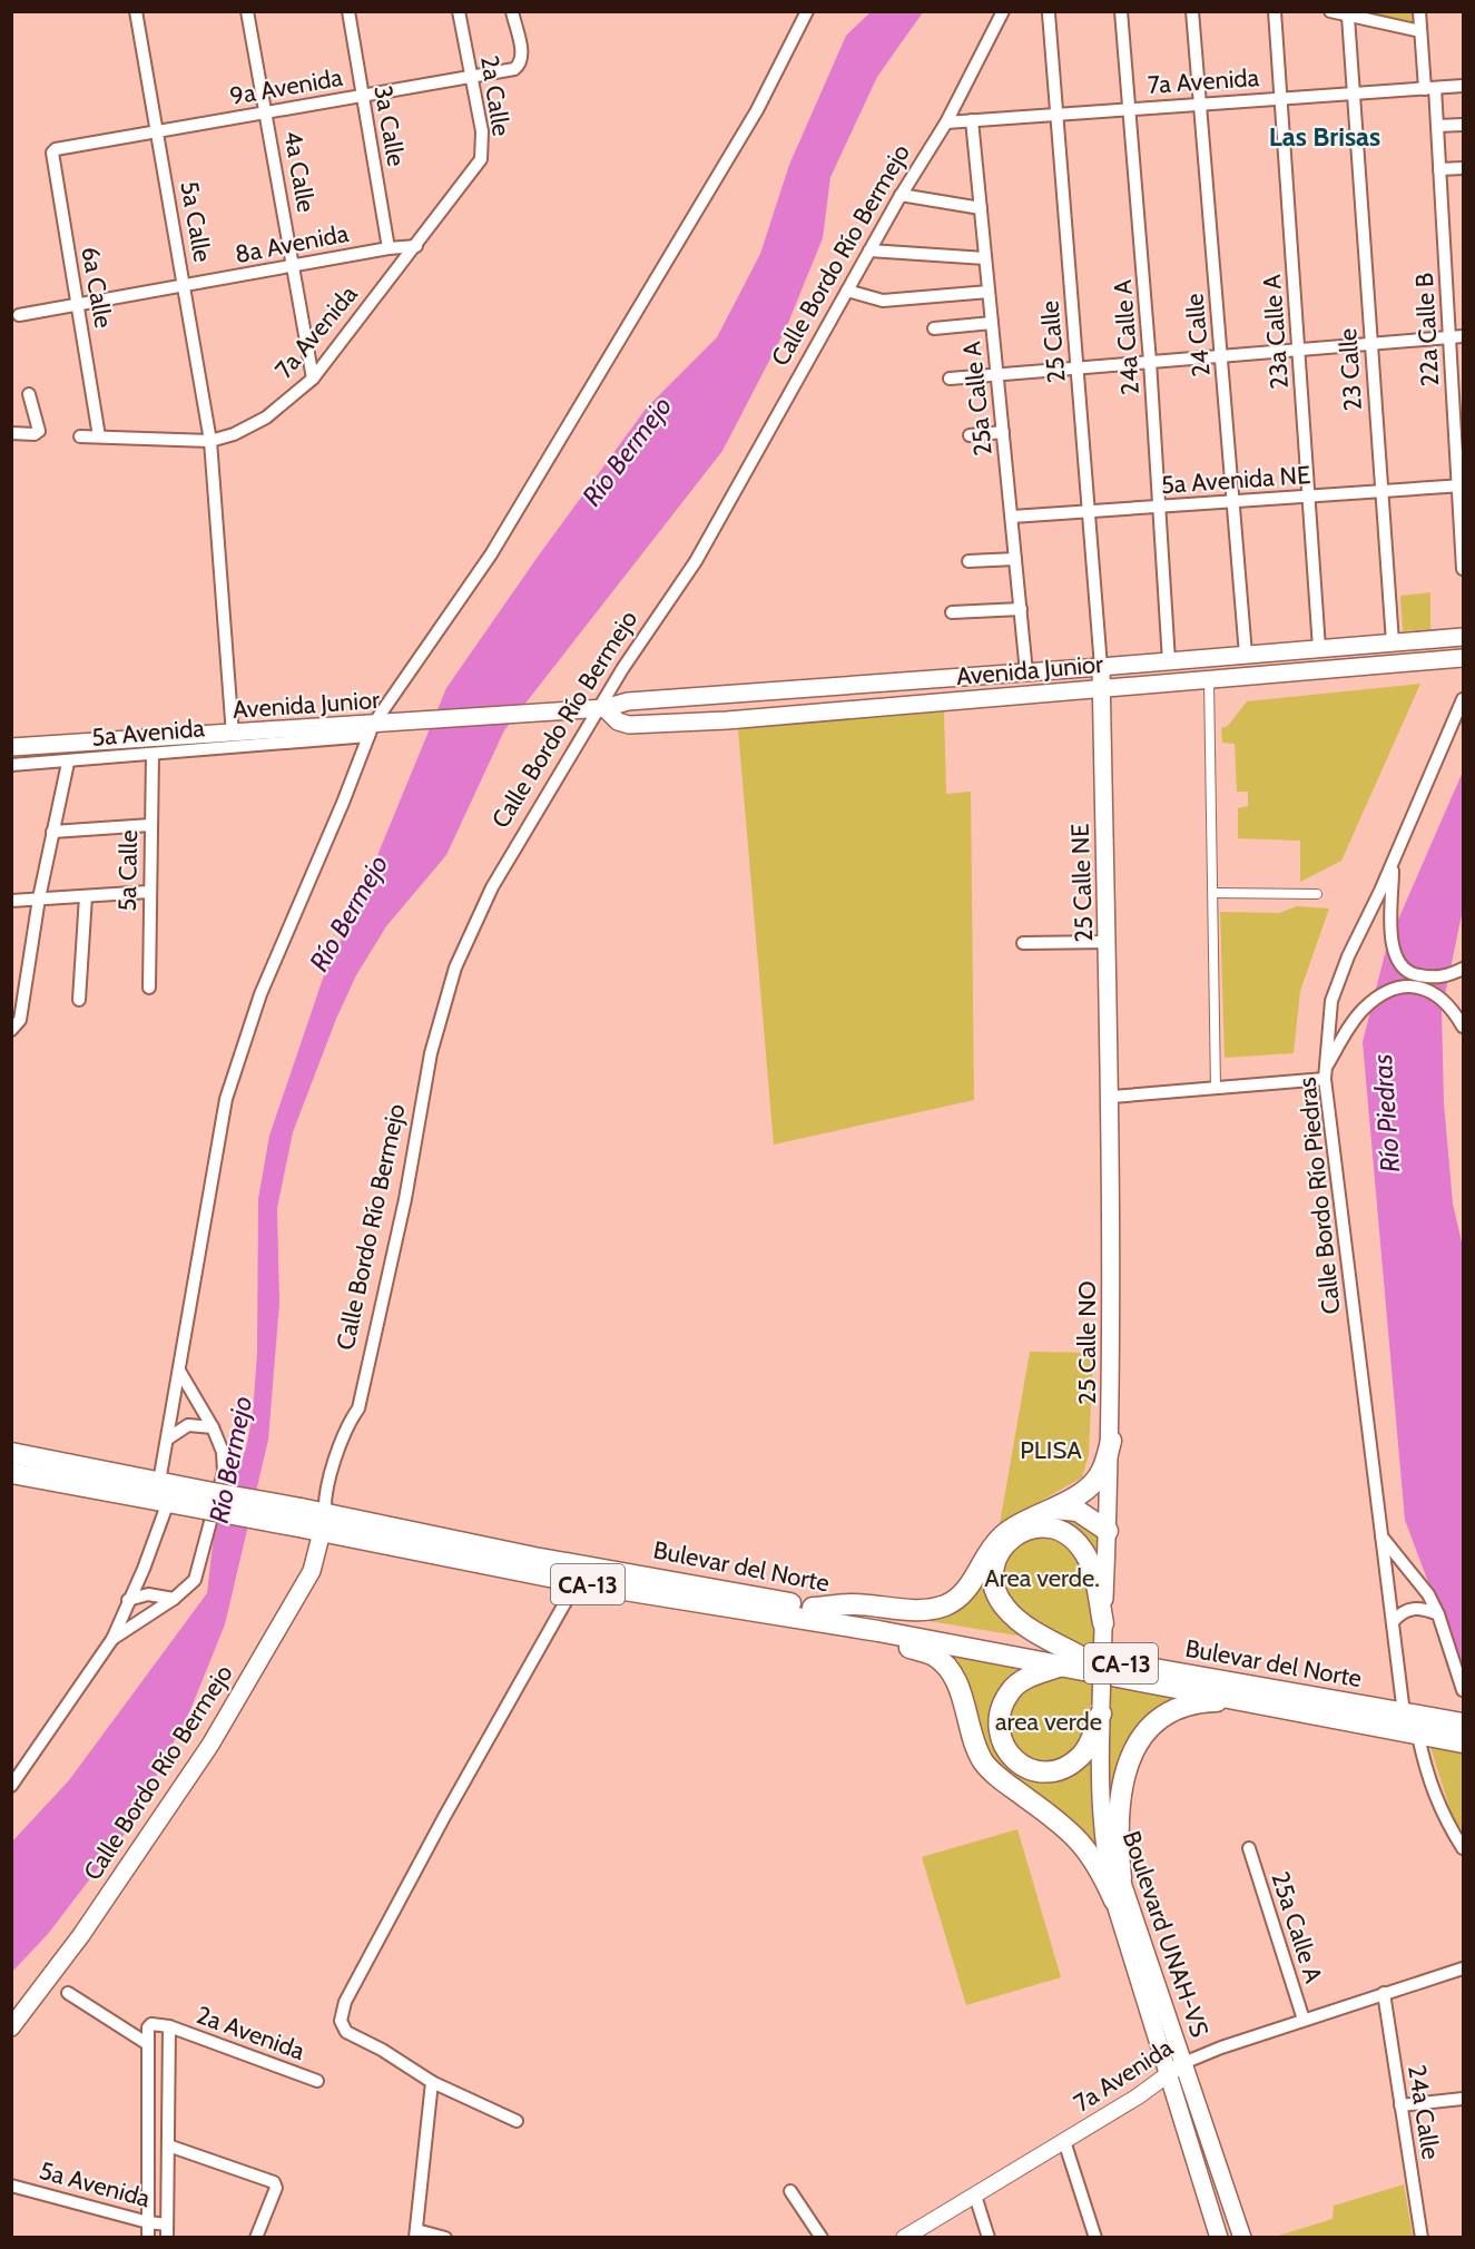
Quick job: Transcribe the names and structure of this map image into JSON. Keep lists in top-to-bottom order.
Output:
{
  "streets": {
    "highway": ["Bulevar del Norte", "CA-13"],
    "main road": [
      "Calle Bordo Río Bermejo",
      "Avenida Junior",
      "25 Calle NE",
      "25 Calle NO",
      "Boulevard UNAH-VS"
    ],
    "street": [
      "7a Avenida",
      "9a Avenida",
      "2a Calle",
      "3a Calle",
      "4a Calle",
      "5a Calle",
      "8a Avenida",
      "6a Calle",
      "22a Calle B",
      "23a Calle A",
      "24 Calle",
      "24a Calle A",
      "25 Calle",
      "23 Calle",
      "25a Calle A",
      "5a Avenida NE",
      "5a Avenida",
      "Calle Bordo Río Piedras",
      "2a Avenida",
      "24a Calle"
    ]
  },
  "crossings": [
    ["7a Avenida", "2a Calle"],
    ["7a Avenida", "4a Calle"],
    ["7a Avenida", "5a Calle"],
    ["7a Avenida", "8a Avenida"],
    ["7a Avenida", "Calle Bordo Río Bermejo"],
    ["7a Avenida", "6a Calle"],
    ["7a Avenida", "22a Calle B"],
    ["7a Avenida", "23a Calle A"],
    ["7a Avenida", "24 Calle"],
    ["7a Avenida", "24a Calle A"],
    ["7a Avenida", "25 Calle"],
    ["7a Avenida", "23 Calle"],
    ["7a Avenida", "25a Calle A"],
    ["7a Avenida", "Boulevard UNAH-VS"],
    ["7a Avenida", "24a Calle"],
    ["9a Avenida", "2a Calle"],
    ["9a Avenida", "3a Calle"],
    ["9a Avenida", "4a Calle"],
    ["9a Avenida", "5a Calle"],
    ["9a Avenida", "6a Calle"],
    ["2a Calle", "8a Avenida"],
    ["3a Calle", "8a Avenida"],
    ["4a Calle", "8a Avenida"],
    ["5a Calle", "8a Avenida"],
    ["5a Calle", "Avenida Junior"],
    ["5a Calle", "5a Avenida"],
    ["8a Avenida", "6a Calle"],
    ["Calle Bordo Río Bermejo", "Avenida Junior"],
    ["Calle Bordo Río Bermejo", "Bulevar del Norte"],
    ["22a Calle B", "5a Avenida NE"],
    ["23a Calle A", "5a Avenida NE"],
    ["23a Calle A", "Avenida Junior"],
    ["24 Calle", "5a Avenida NE"],
    ["24 Calle", "Avenida Junior"],
    ["24a Calle A", "5a Avenida NE"],
    ["24a Calle A", "Avenida Junior"],
    ["25 Calle", "5a Avenida NE"],
    ["25 Calle", "Avenida Junior"],
    ["25 Calle", "25 Calle NE"],
    ["23 Calle", "5a Avenida NE"],
    ["23 Calle", "Avenida Junior"],
    ["25a Calle A", "5a Avenida NE"],
    ["25a Calle A", "Avenida Junior"],
    ["Avenida Junior", "5a Avenida"],
    ["Avenida Junior", "25 Calle NE"],
    ["25 Calle NE", "25 Calle NO"],
    ["Calle Bordo Río Piedras", "Bulevar del Norte"],
    ["25 Calle NO", "Boulevard UNAH-VS"]
  ],
  "districts": ["Las Brisas"],
  "water": ["Río Bermejo", "Río Piedras"],
  "parks": ["PLISA", "Area verde.", "area verde"]
}
